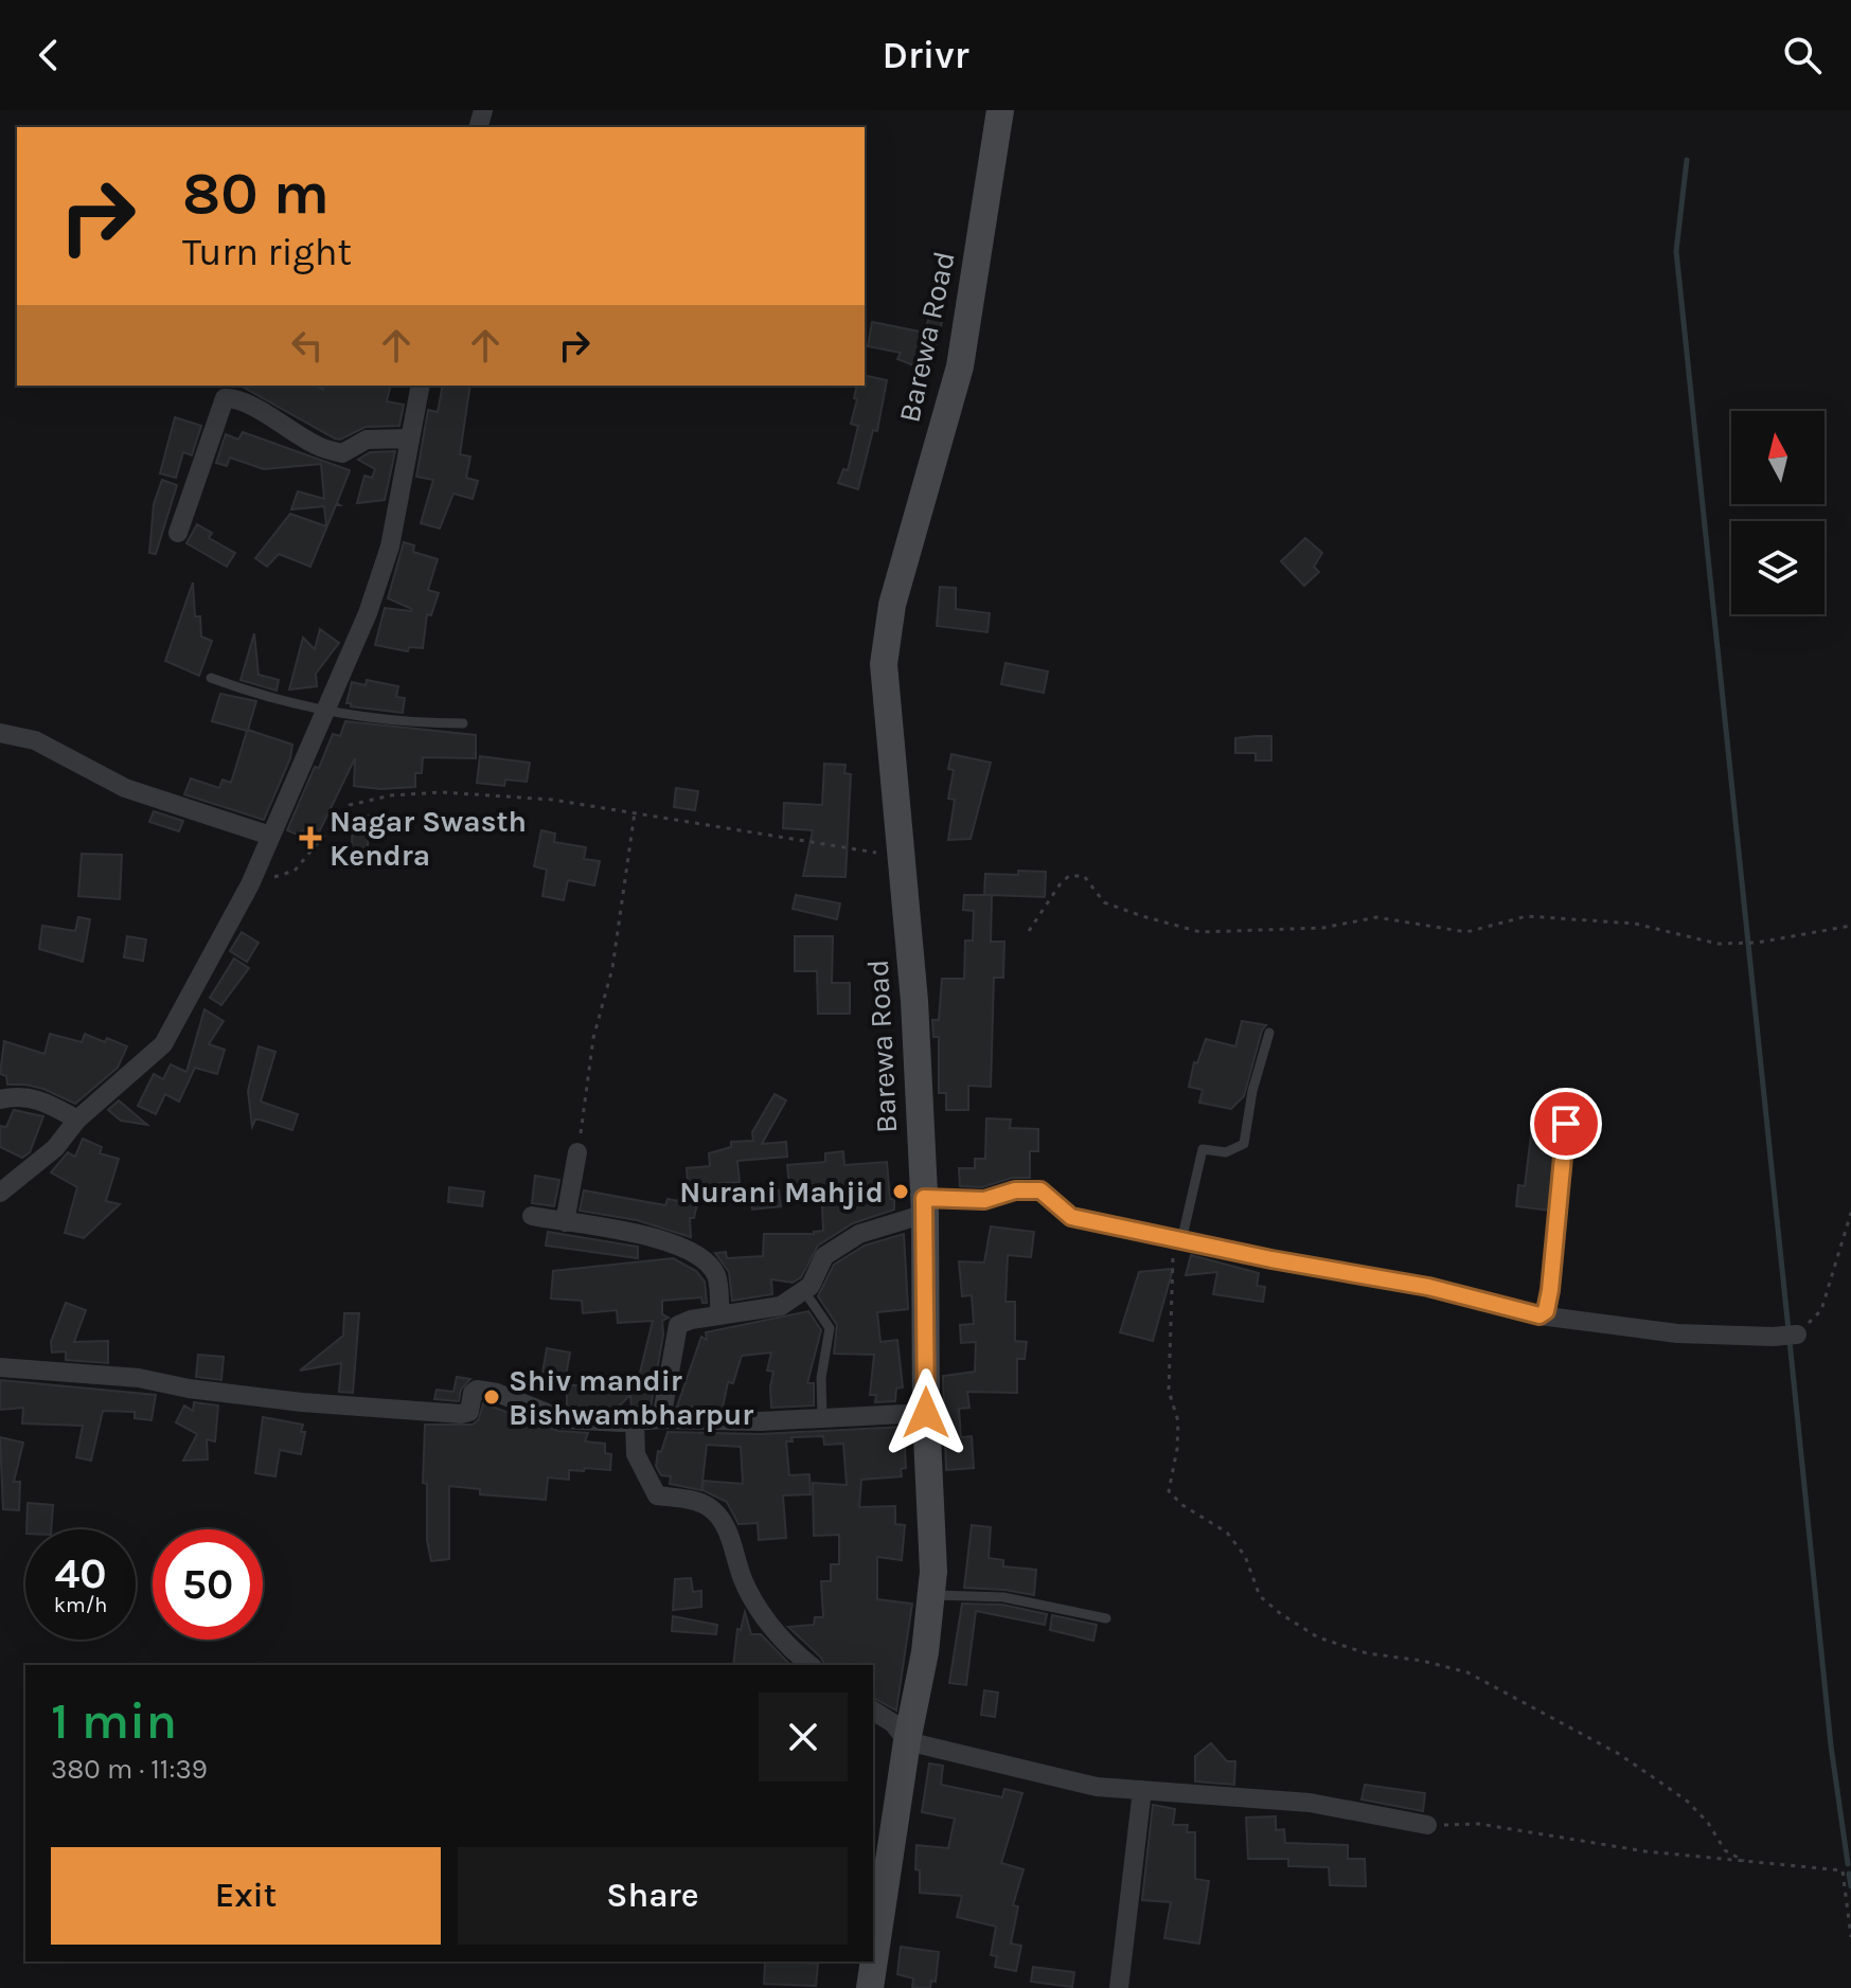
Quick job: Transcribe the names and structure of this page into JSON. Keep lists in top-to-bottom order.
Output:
{
  "streets": {
    "main road": ["Barewa Road"]
  },
  "places": {
    "health": ["Nagar Swasth Kendra"],
    "other": ["Nurani Mahjid", "Shiv mandir Bishwambharpur"]
  },
  "north": "top",
  "page": {
    "header": "Drivr",
    "turn": ["80 m", "Turn right"],
    "speed": "40 km/h",
    "limit": "50",
    "heading": ["1 min", "380 m · 11:39"],
    "buttons": ["Exit", "Share"]
  }
}
